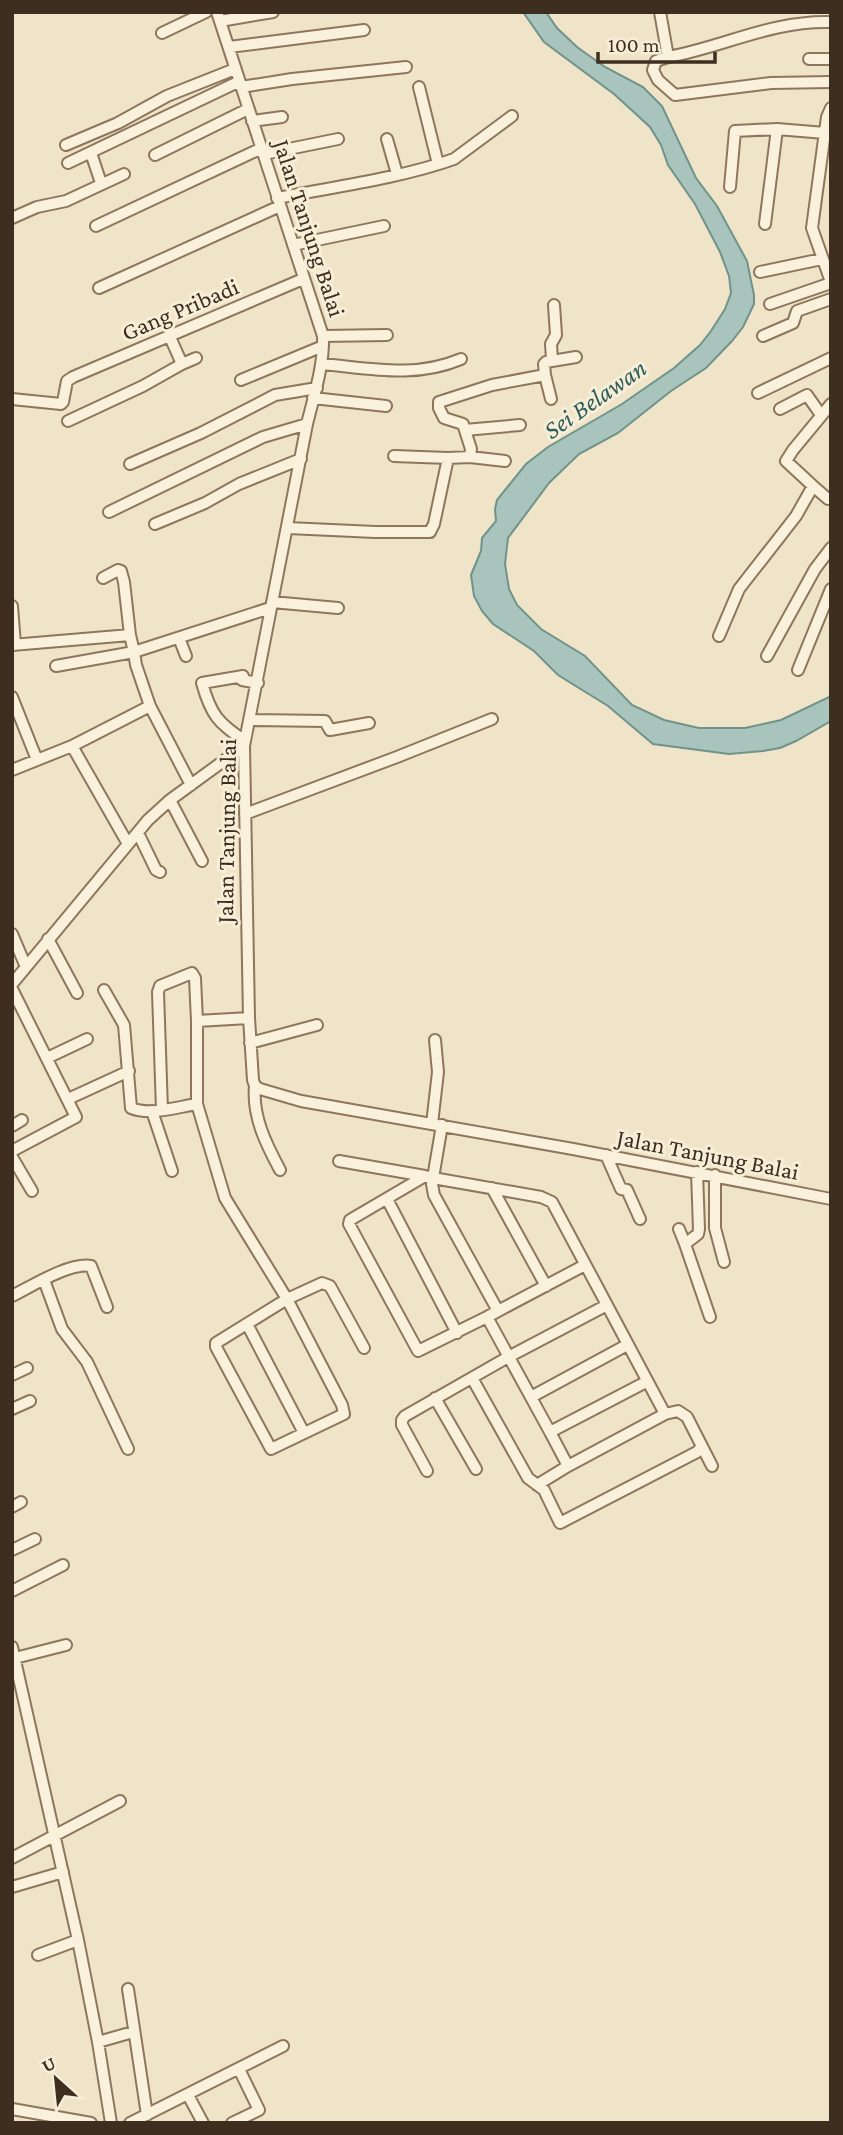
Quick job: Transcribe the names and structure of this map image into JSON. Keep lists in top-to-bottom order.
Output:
{
  "streets": {
    "street": ["Jalan Tanjung Balai", "Gang Pribadi"]
  },
  "crossings": [
    ["Jalan Tanjung Balai", "Gang Pribadi"]
  ],
  "water": ["Sei Belawan"],
  "scale_bar": "100 m",
  "north": "top left"
}
